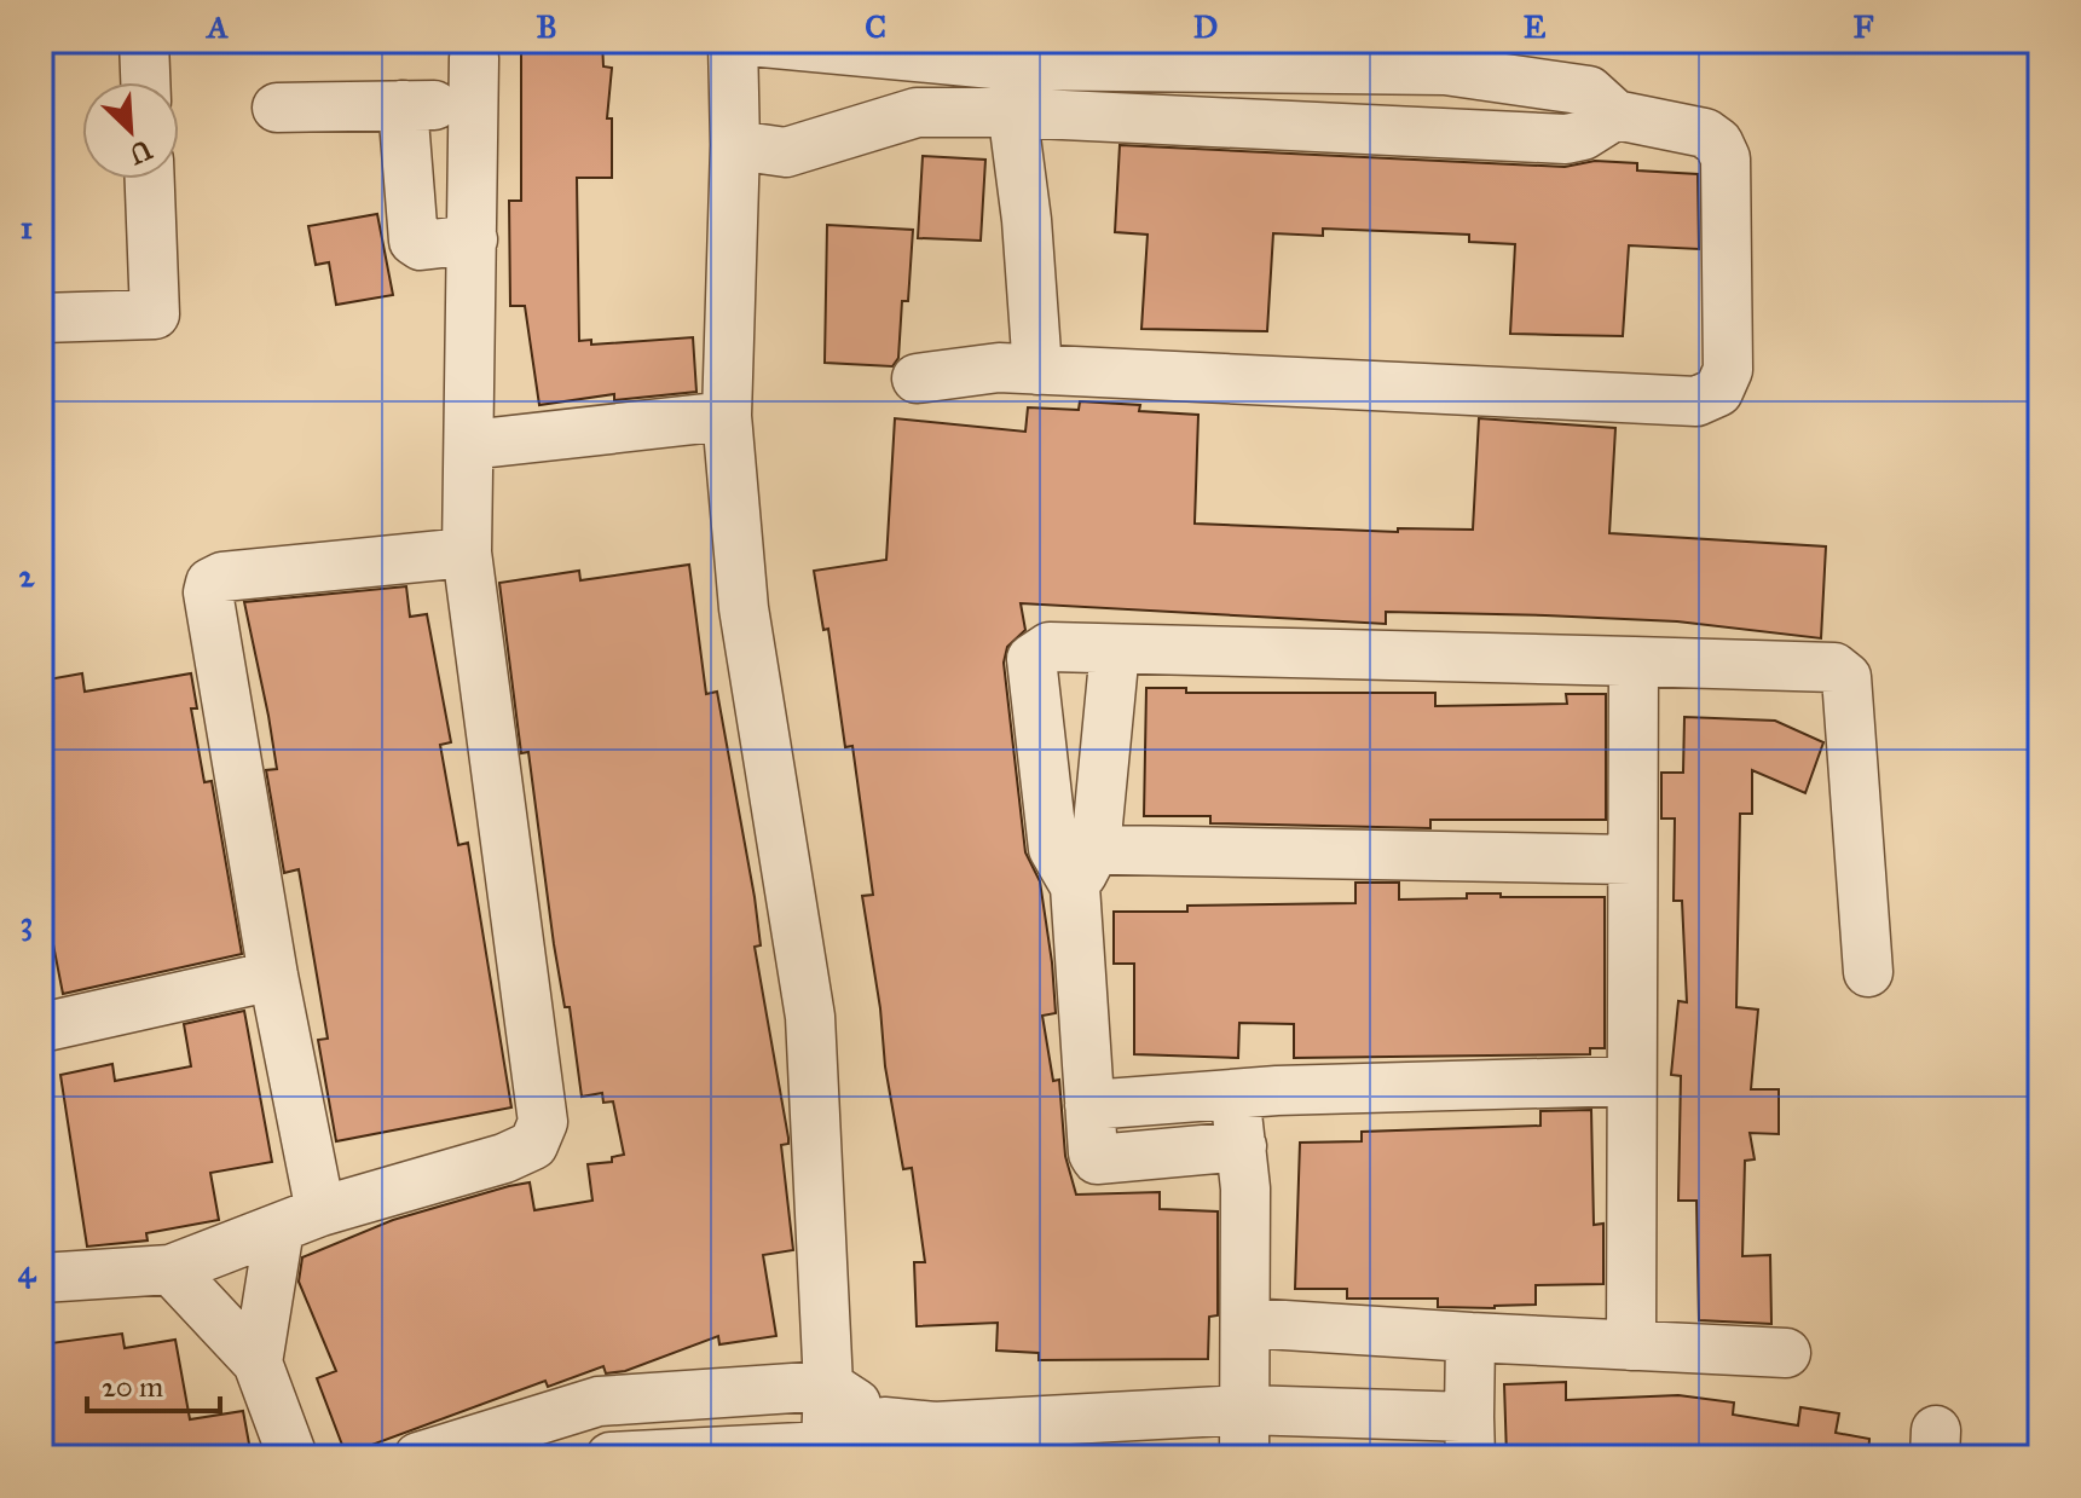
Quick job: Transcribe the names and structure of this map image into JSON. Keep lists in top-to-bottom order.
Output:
{
  "scale_bar": "20 m",
  "north": "bottom right",
  "grid": {
    "columns": [
      "A",
      "B",
      "C",
      "D",
      "E",
      "F"
    ],
    "rows": [
      "1",
      "2",
      "3",
      "4"
    ]
  }
}
